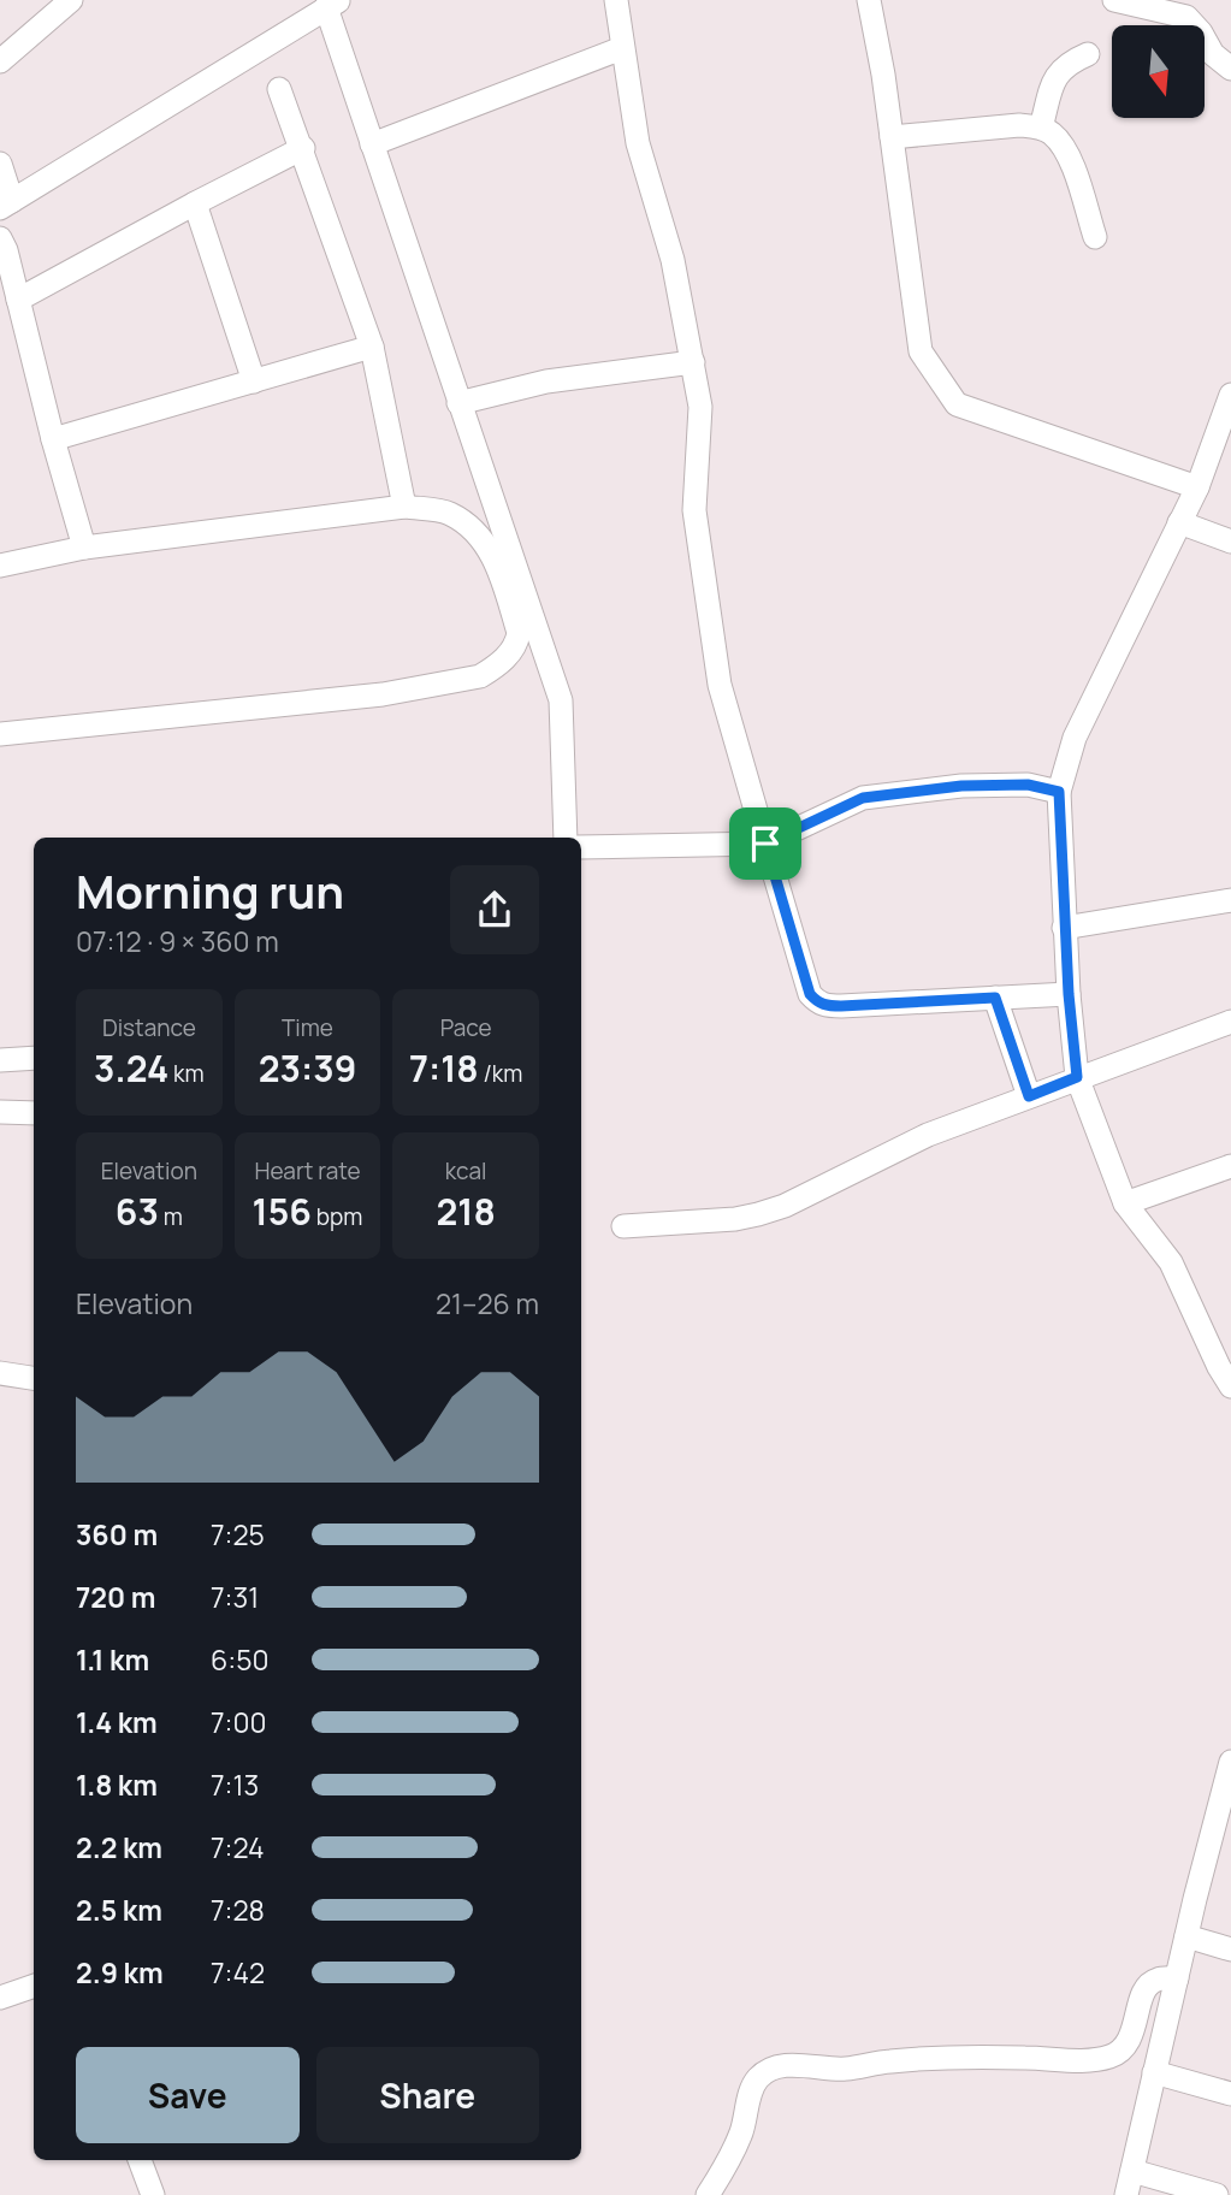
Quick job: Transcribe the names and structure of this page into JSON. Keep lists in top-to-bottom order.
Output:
{
  "north": "bottom",
  "page": {
    "heading": ["Morning run", "07:12 · 9 × 360 m"],
    "stats": [
      ["Distance", "3.24 km"],
      ["Time", "23:39"],
      ["Pace", "7:18 /km"],
      ["Elevation", "63 m"],
      ["Heart rate", "156 bpm"],
      ["kcal", "218"]
    ],
    "chart": ["Elevation", "21–26 m"],
    "list": [
      {
        "name": "360 m",
        "note": "7:25"
      },
      {
        "name": "720 m",
        "note": "7:31"
      },
      {
        "name": "1.1 km",
        "note": "6:50"
      },
      {
        "name": "1.4 km",
        "note": "7:00"
      },
      {
        "name": "1.8 km",
        "note": "7:13"
      },
      {
        "name": "2.2 km",
        "note": "7:24"
      },
      {
        "name": "2.5 km",
        "note": "7:28"
      },
      {
        "name": "2.9 km",
        "note": "7:42"
      }
    ],
    "buttons": ["Save", "Share"]
  }
}
